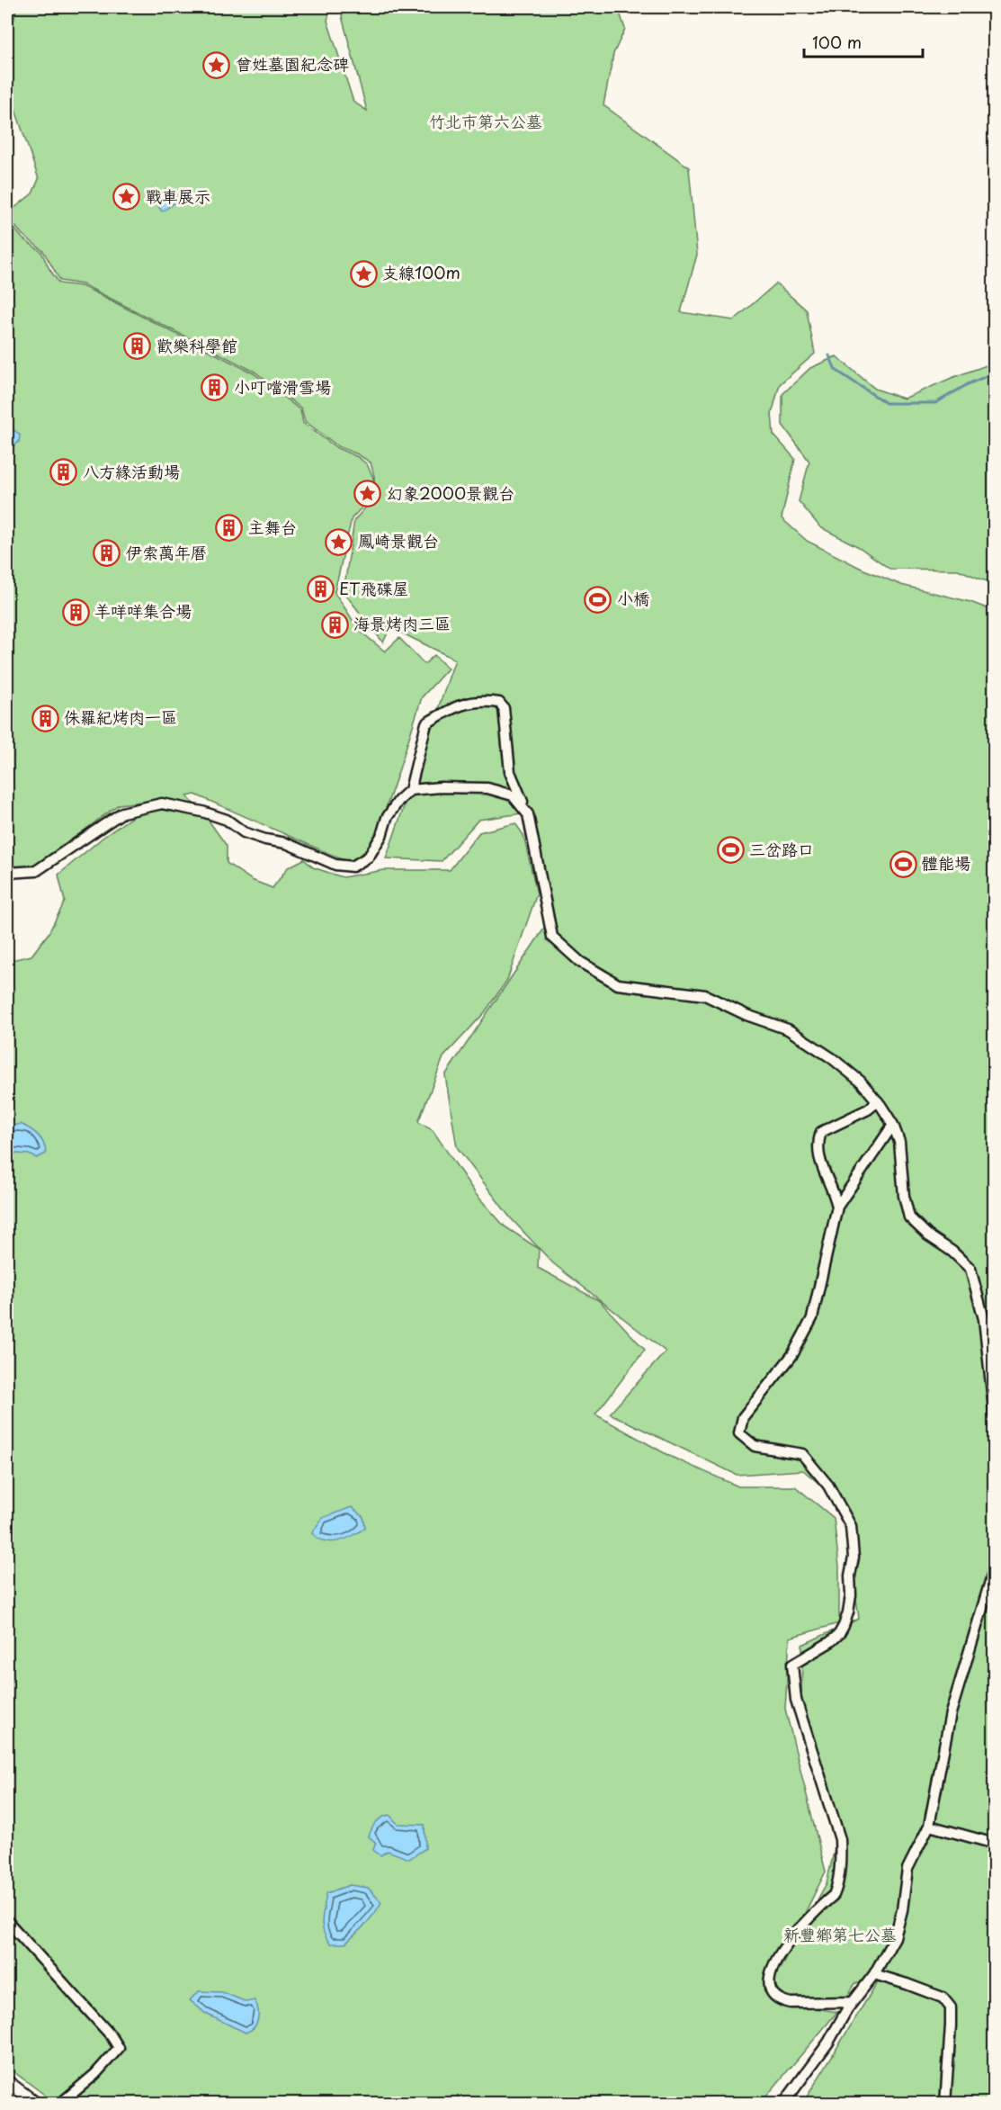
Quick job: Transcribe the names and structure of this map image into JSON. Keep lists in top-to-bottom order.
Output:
{
  "parks": ["竹北市第六公墓", "新豐鄉第七公墓"],
  "places": {
    "place": [
      "曾姓墓園紀念碑",
      "戰車展示",
      "支線100m",
      "幻象2000景觀台",
      "鳳崎景觀台"
    ],
    "building": [
      "歡樂科學館",
      "小叮噹滑雪場",
      "八方緣活動場",
      "主舞台",
      "伊索萬年曆",
      "ET飛碟屋",
      "羊咩咩集合場",
      "海景烤肉三區",
      "侏羅紀烤肉一區"
    ],
    "sports": ["小橋", "三岔路口", "體能場"]
  },
  "scale_bar": "100 m"
}
